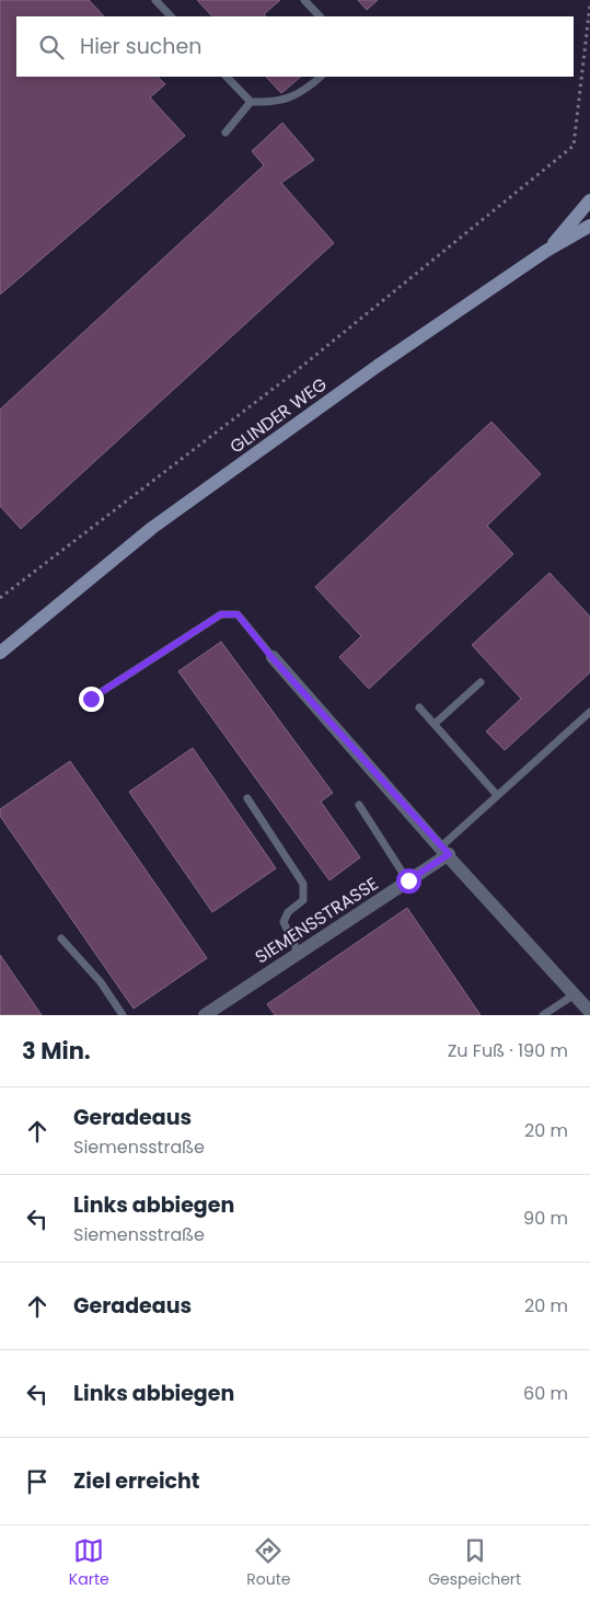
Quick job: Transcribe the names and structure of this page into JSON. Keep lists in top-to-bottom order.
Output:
{
  "streets": {
    "main road": ["GLINDER WEG"],
    "street": ["SIEMENSSTRASSE"]
  },
  "page": {
    "search": "Hier suchen",
    "heading": ["3 Min.", "Zu Fuß · 190 m"],
    "list": [
      ["Geradeaus", "Siemensstraße", "20 m"],
      ["Links abbiegen", "Siemensstraße", "90 m"],
      ["Geradeaus", "20 m"],
      ["Links abbiegen", "60 m"],
      "Ziel erreicht"
    ],
    "nav": ["Karte", "Route", "Gespeichert"]
  }
}
